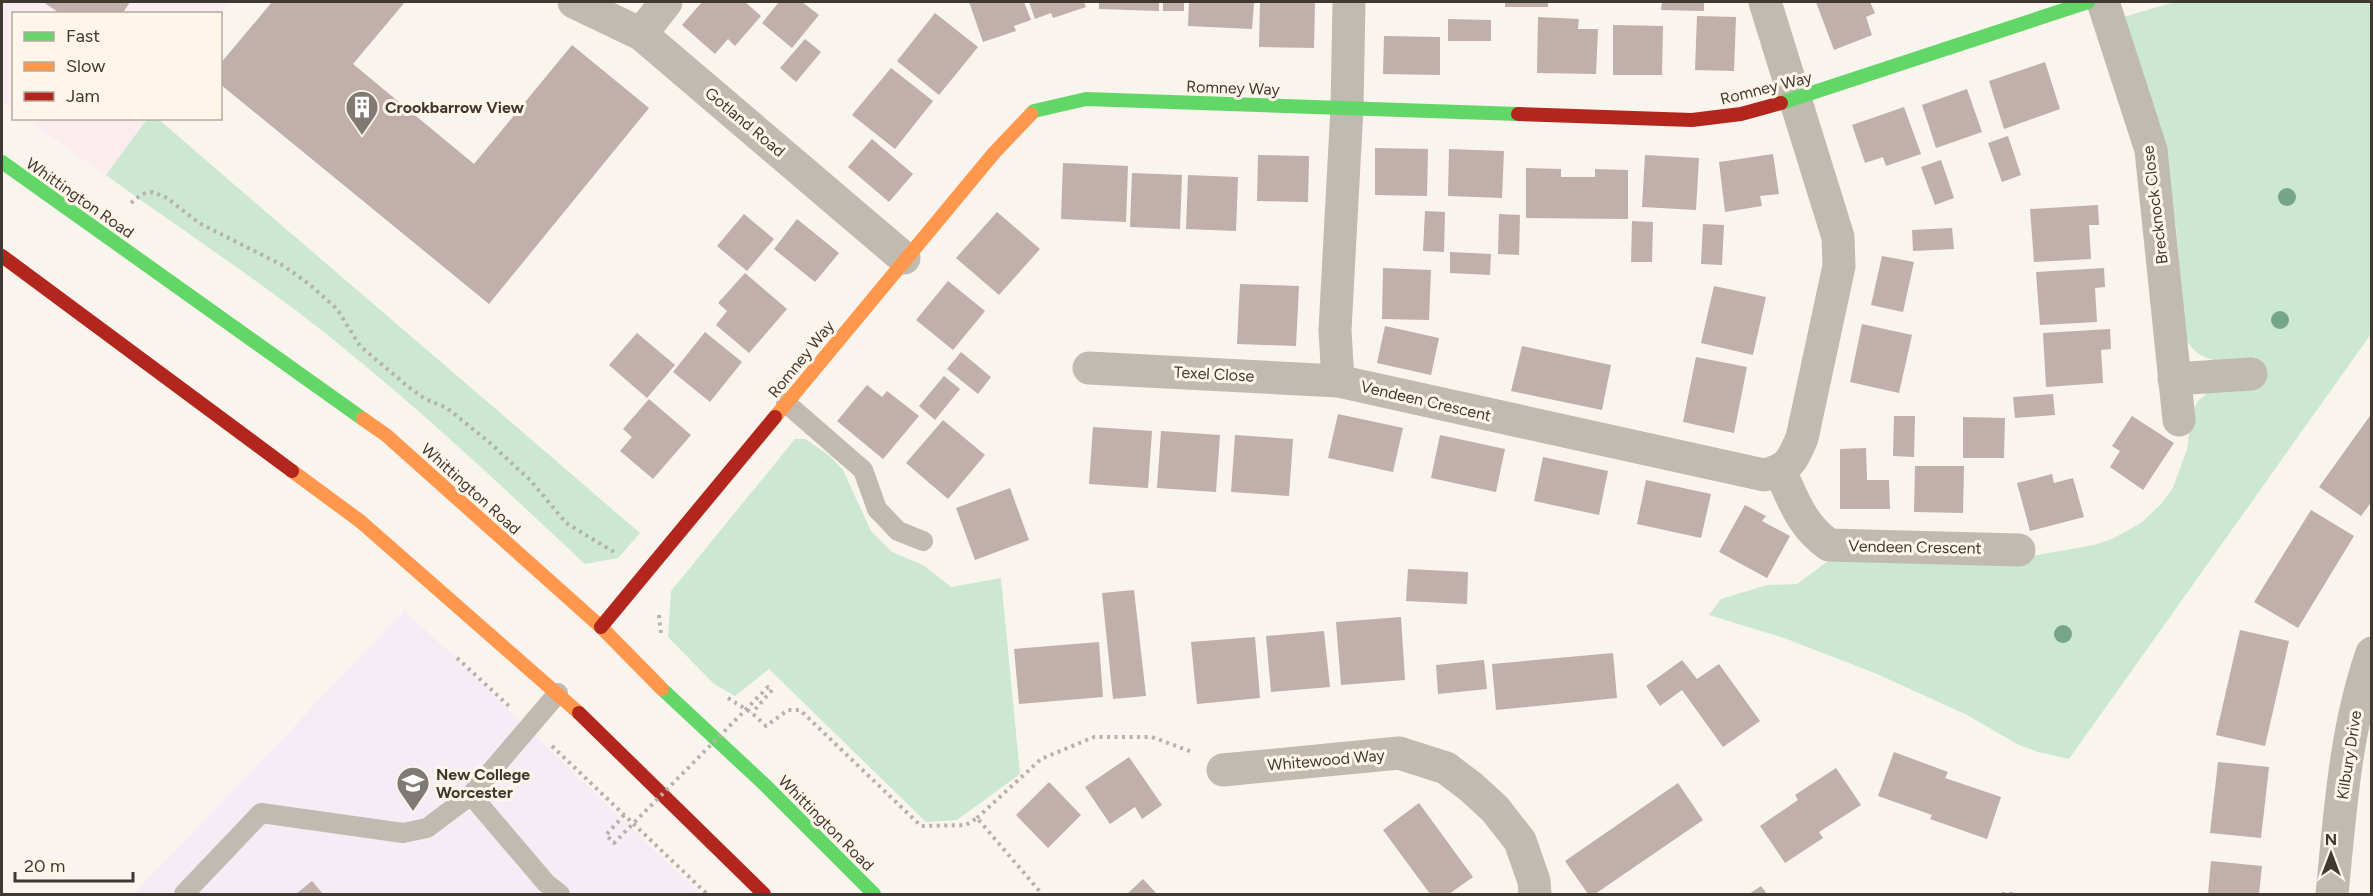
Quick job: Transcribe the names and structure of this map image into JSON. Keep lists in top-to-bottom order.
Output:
{
  "streets": {
    "main road": ["Romney Way", "Whittington Road"],
    "street": [
      "Gotland Road",
      "Brecknock Close",
      "Texel Close",
      "Vendeen Crescent",
      "Kilbury Drive",
      "Whitewood Way"
    ]
  },
  "crossings": [
    ["Romney Way", "Gotland Road"],
    ["Romney Way", "Whittington Road"],
    ["Romney Way", "Vendeen Crescent"],
    ["Texel Close", "Vendeen Crescent"]
  ],
  "places": {
    "building": ["Crookbarrow View"],
    "school or university": ["New College Worcester"]
  },
  "legend": ["Fast", "Slow", "Jam"],
  "scale_bar": "20 m",
  "north": "top"
}
